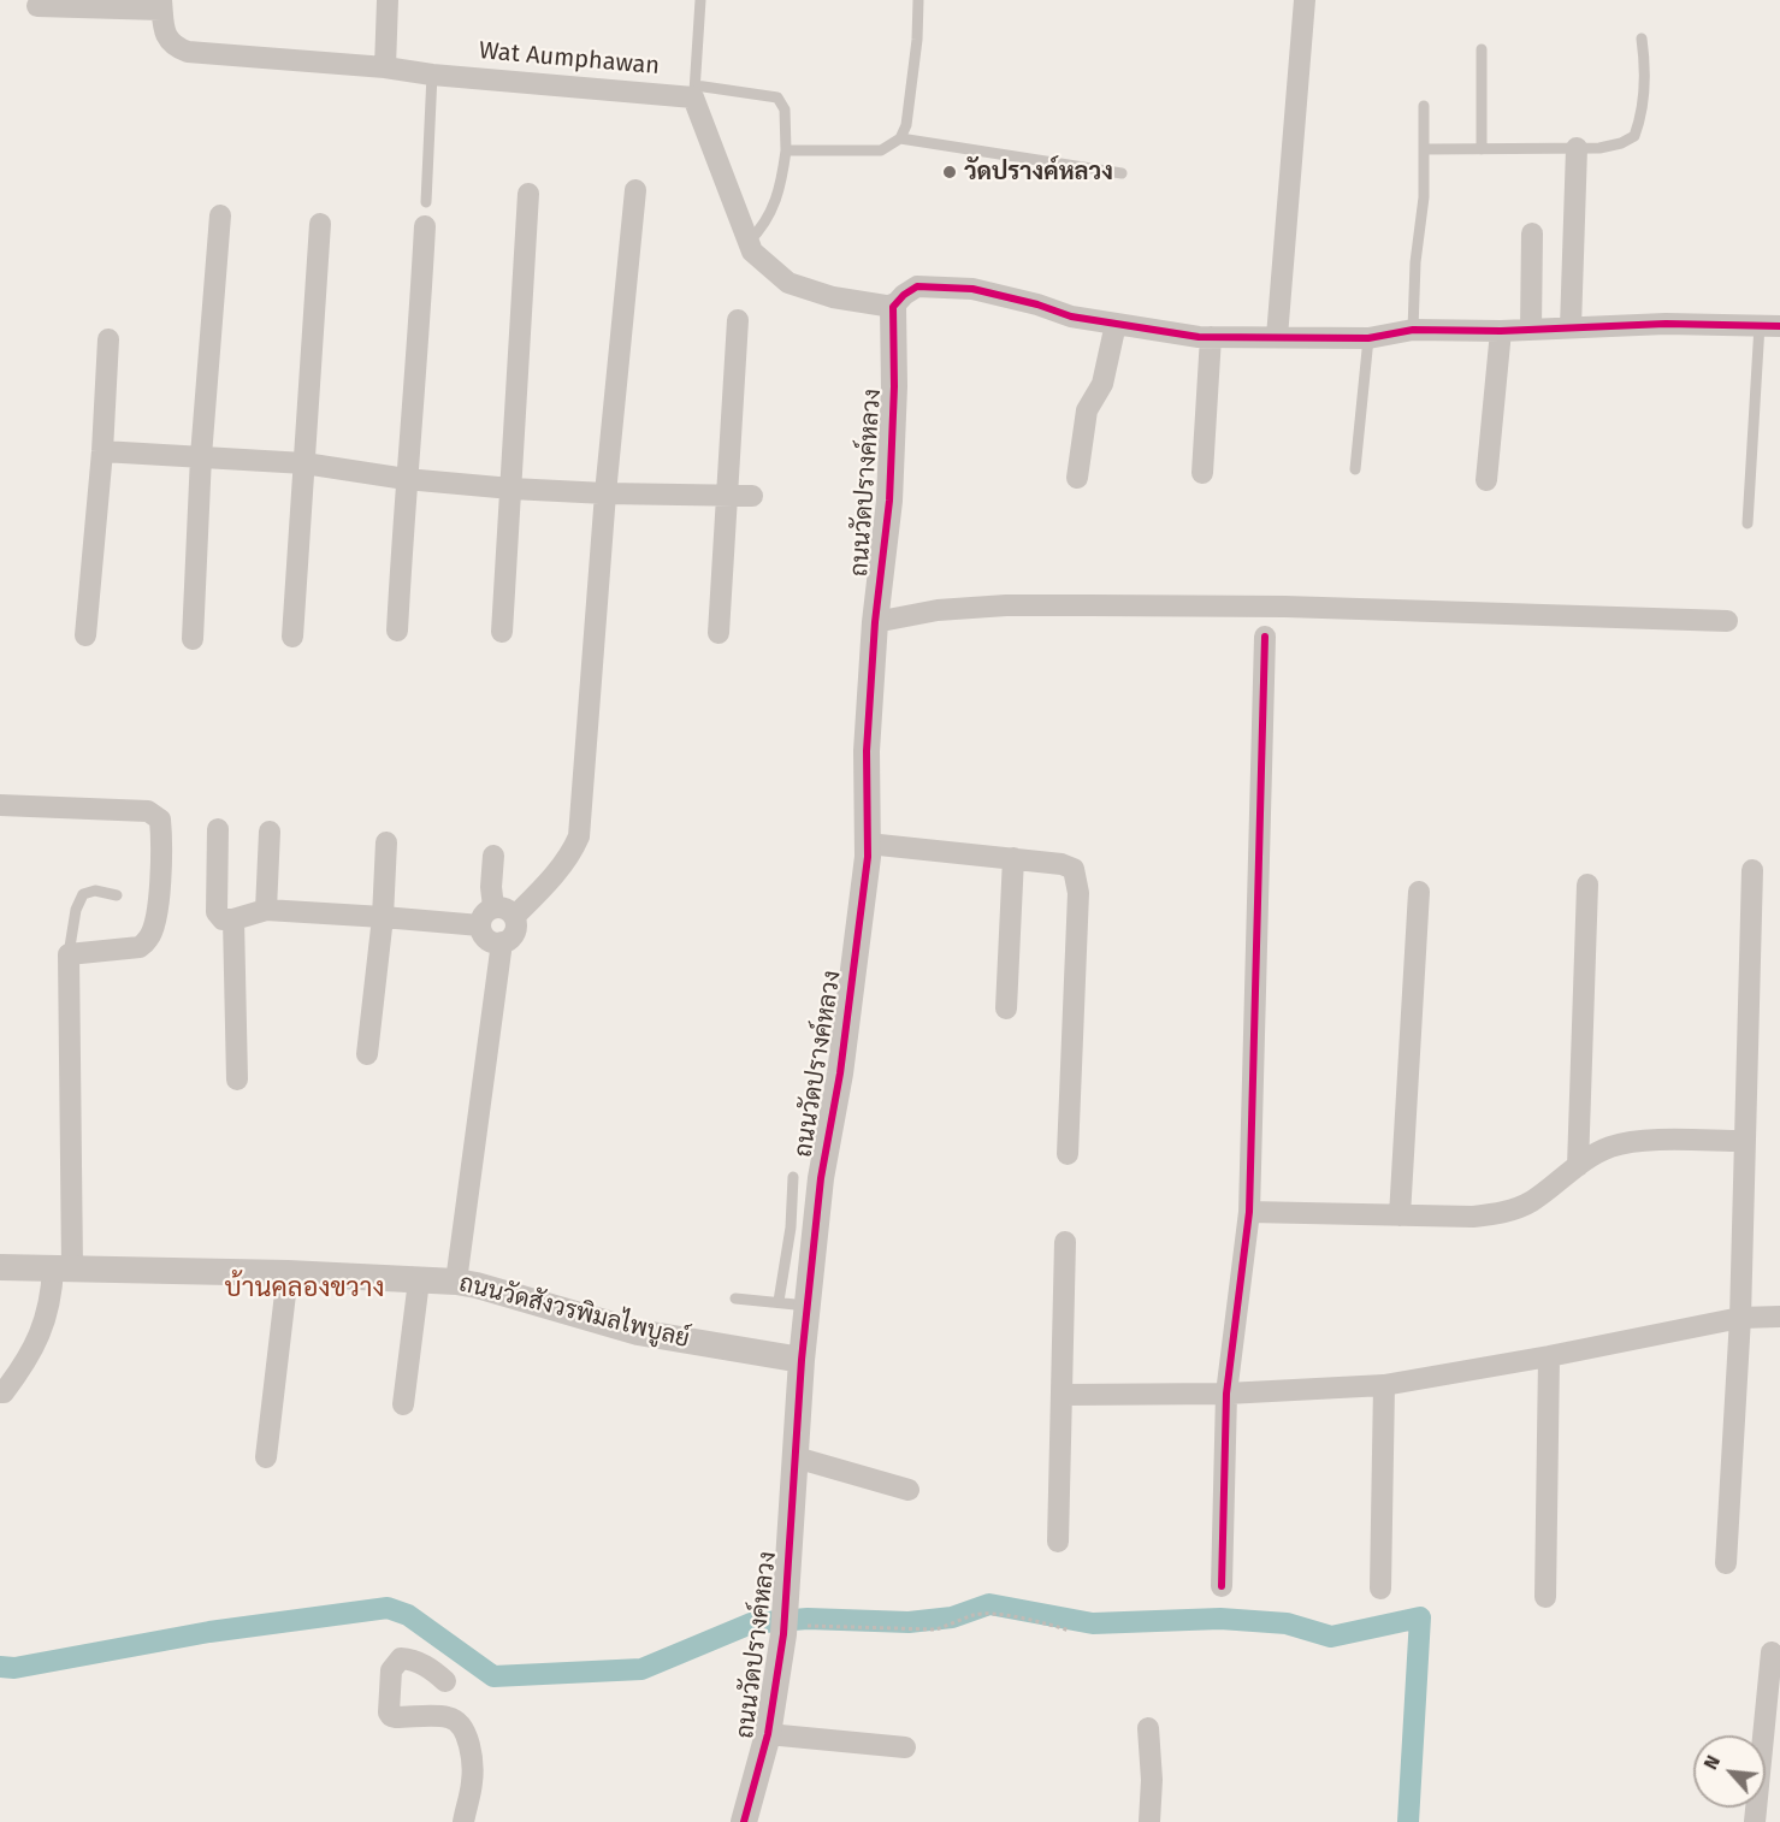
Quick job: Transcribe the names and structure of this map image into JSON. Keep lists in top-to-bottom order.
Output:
{
  "streets": {
    "street": ["Wat Aumphawan", "ถนนวัดปรางค์หลวง", "ถนนวัดสังวรพิมลไพบูลย์"]
  },
  "crossings": [
    ["ถนนวัดปรางค์หลวง", "ถนนวัดสังวรพิมลไพบูลย์"]
  ],
  "districts": ["บ้านคลองขวาง"],
  "places": ["วัดปรางค์หลวง"],
  "north": "top left"
}
